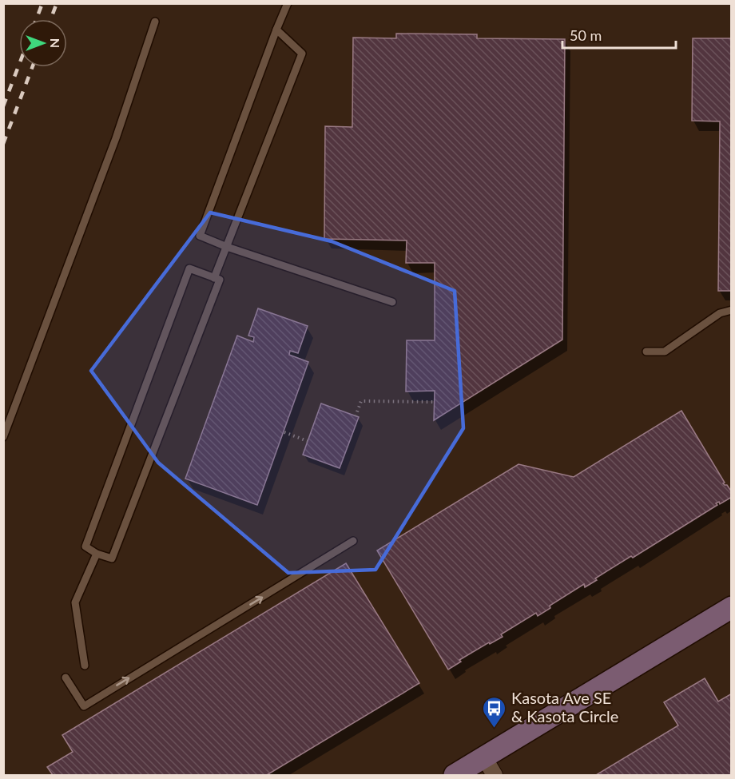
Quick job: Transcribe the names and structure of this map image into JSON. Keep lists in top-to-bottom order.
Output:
{
  "places": {
    "bus stop": ["Kasota Ave SE & Kasota Circle"]
  },
  "scale_bar": "50 m",
  "north": "right"
}
